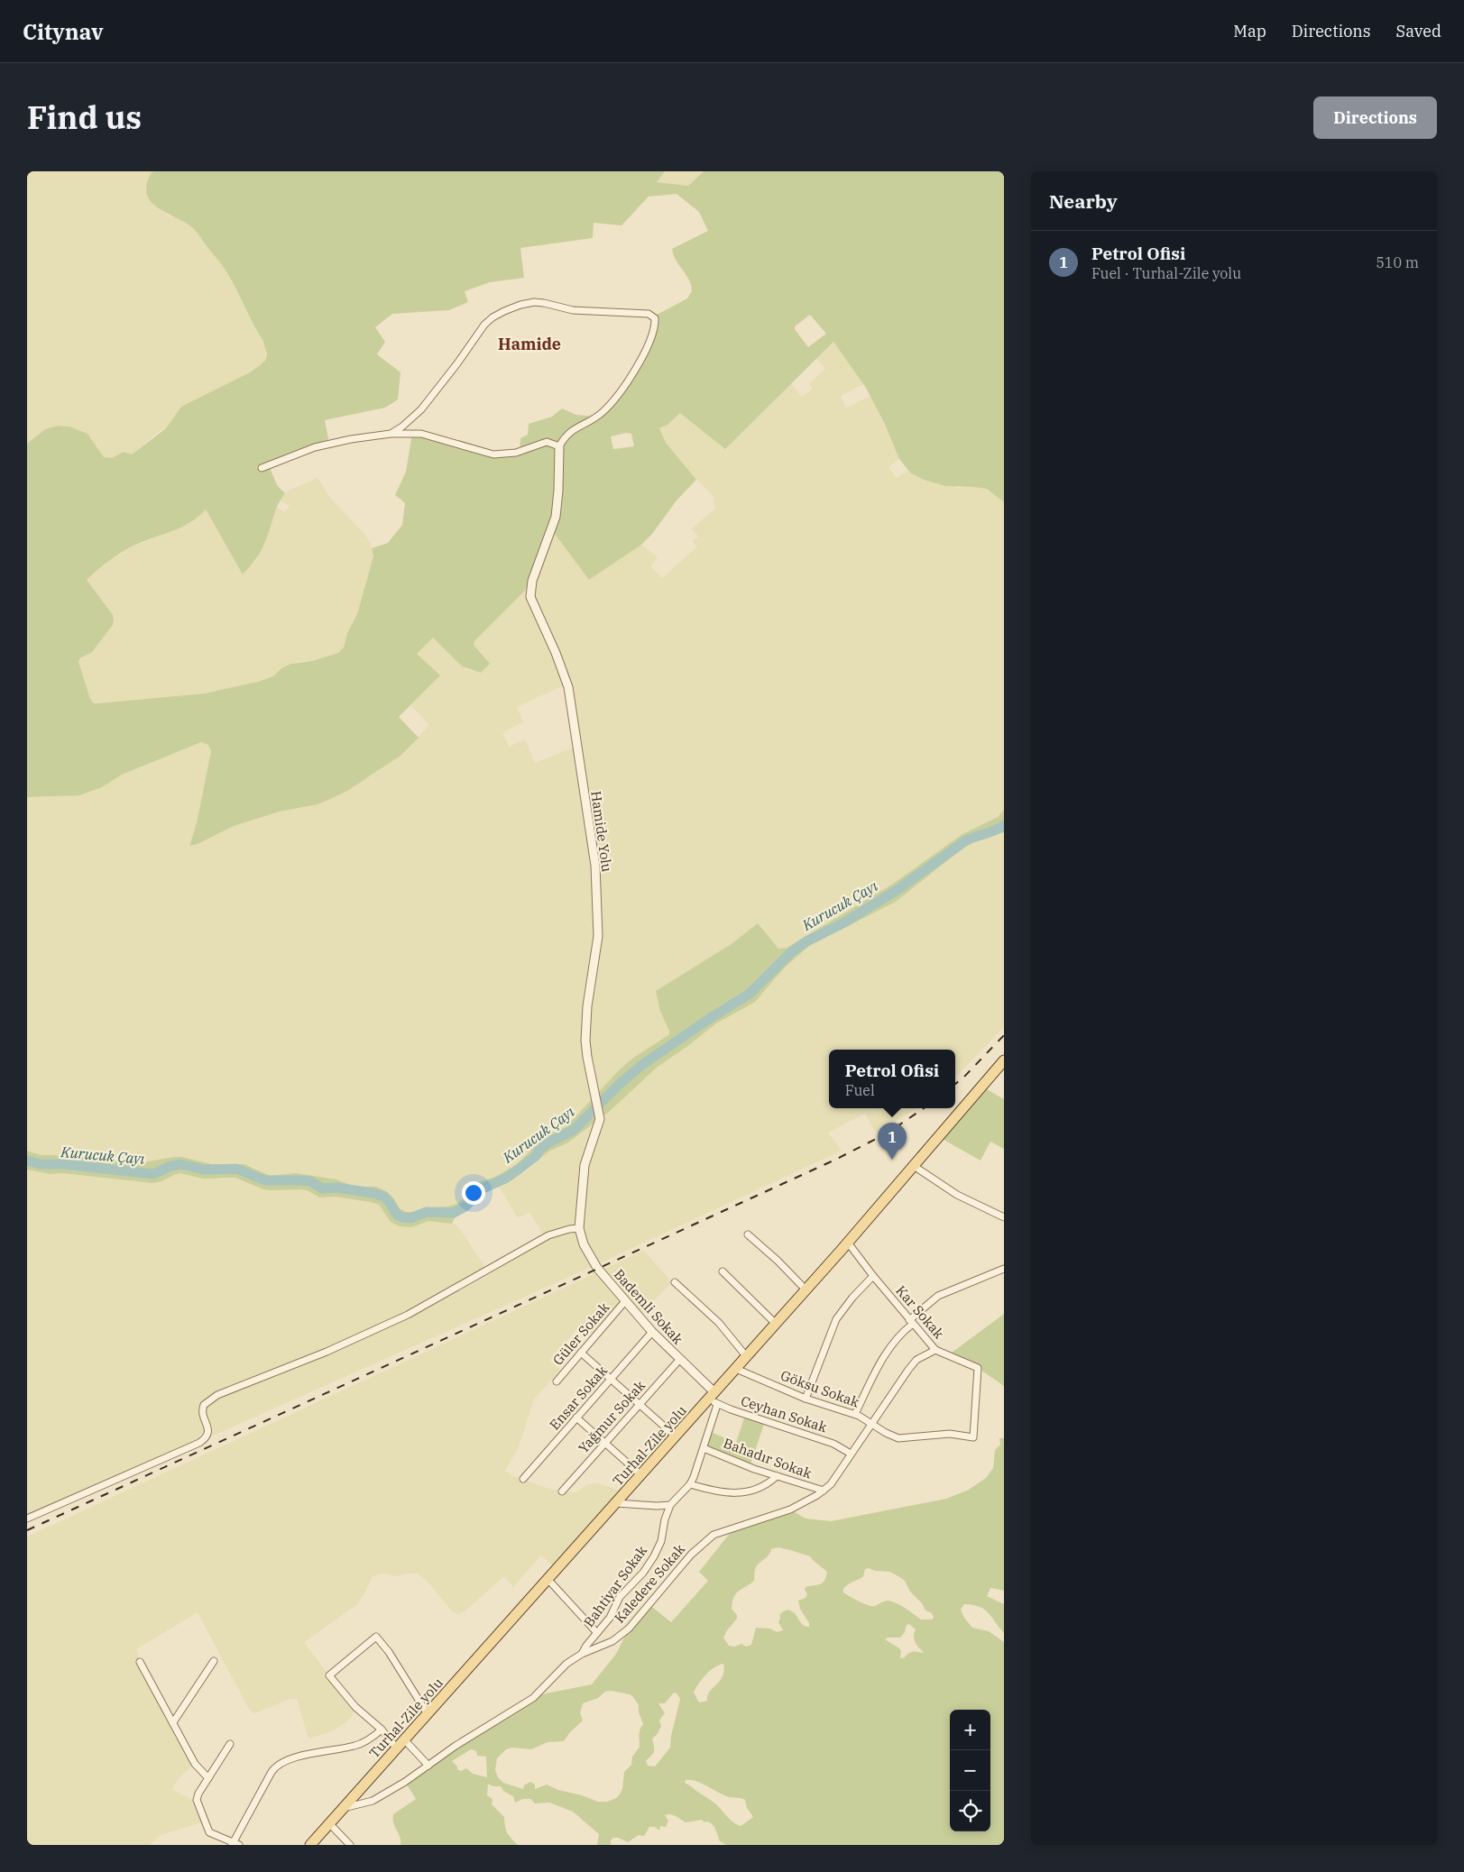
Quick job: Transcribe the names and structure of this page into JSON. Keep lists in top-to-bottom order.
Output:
{
  "streets": {
    "main road": ["Turhal-Zile yolu"],
    "street": [
      "Hamide Yolu",
      "Bademli Sokak",
      "Kar Sokak",
      "Güler Sokak",
      "Göksu Sokak",
      "Ensar Sokak",
      "Ceyhan Sokak",
      "Yağmur Sokak",
      "Bahadır Sokak",
      "Kaledere Sokak",
      "Bahtiyar Sokak"
    ]
  },
  "crossings": [
    ["Hamide Yolu", "Bademli Sokak"],
    ["Bademli Sokak", "Güler Sokak"],
    ["Bademli Sokak", "Ensar Sokak"],
    ["Bademli Sokak", "Ceyhan Sokak"],
    ["Bademli Sokak", "Yağmur Sokak"],
    ["Bademli Sokak", "Turhal-Zile yolu"],
    ["Kar Sokak", "Göksu Sokak"],
    ["Kar Sokak", "Turhal-Zile yolu"],
    ["Kar Sokak", "Kaledere Sokak"],
    ["Göksu Sokak", "Turhal-Zile yolu"],
    ["Göksu Sokak", "Kaledere Sokak"],
    ["Ceyhan Sokak", "Turhal-Zile yolu"],
    ["Ceyhan Sokak", "Kaledere Sokak"],
    ["Turhal-Zile yolu", "Kaledere Sokak"],
    ["Bahadır Sokak", "Kaledere Sokak"],
    ["Kaledere Sokak", "Bahtiyar Sokak"]
  ],
  "districts": ["Hamide"],
  "water": ["Kurucuk Çayı"],
  "page": {
    "header": "Citynav",
    "nav": ["Map", "Directions", "Saved"],
    "title": "Find us",
    "buttons": "Directions",
    "heading": "Nearby",
    "list": [
      {
        "mark": "1",
        "name": "Petrol Ofisi",
        "note": "Fuel · Turhal-Zile yolu",
        "value": "510 m"
      }
    ],
    "popup": ["Petrol Ofisi", "Fuel"],
    "pins": "1",
    "map_buttons": ["+", "−"]
  }
}
